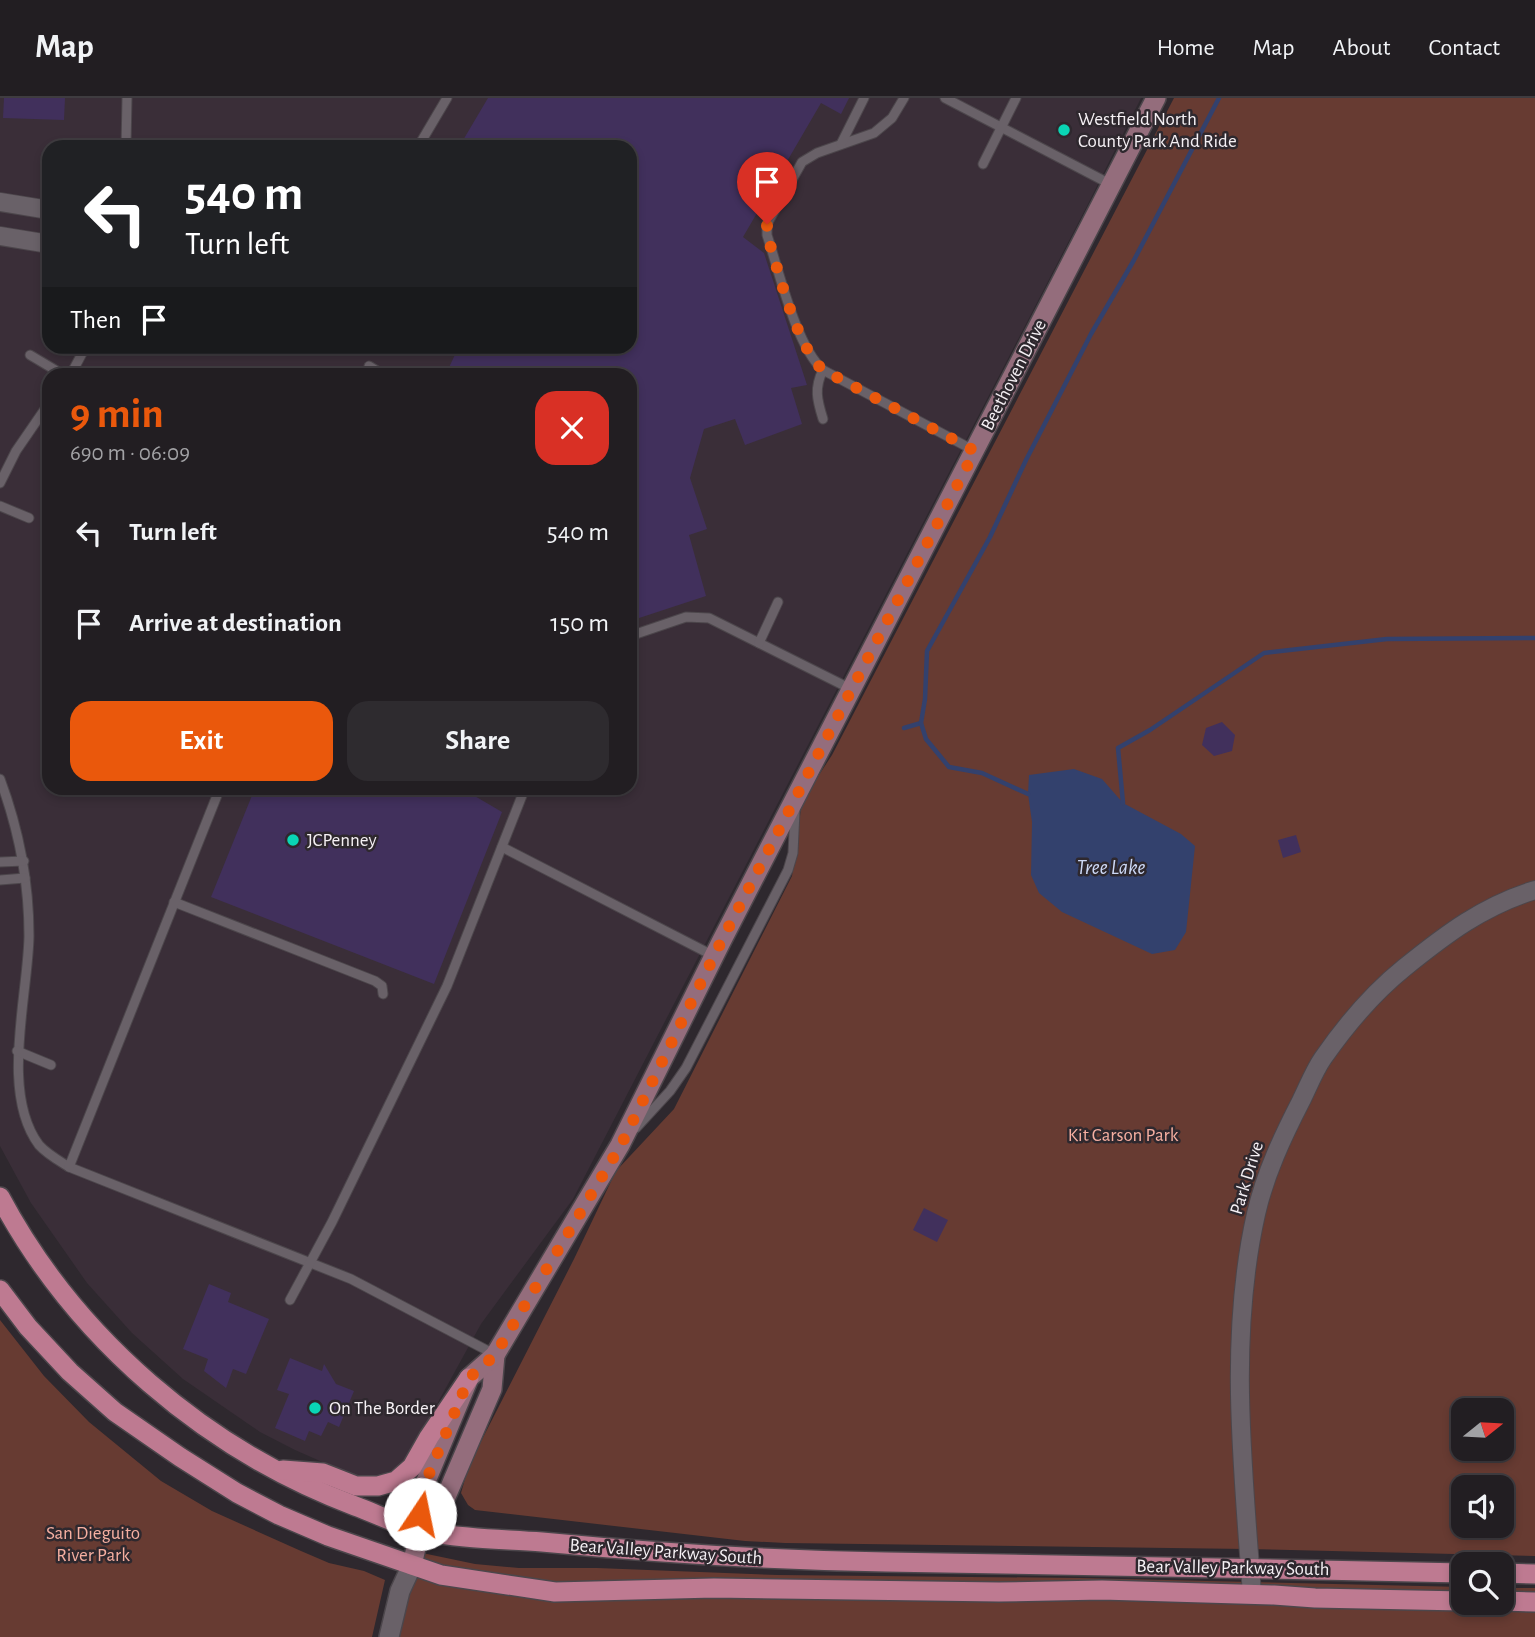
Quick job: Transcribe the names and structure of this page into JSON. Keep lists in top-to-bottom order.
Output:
{
  "streets": {
    "main road": ["Beethoven Drive", "Bear Valley Parkway South"],
    "street": ["Park Drive"]
  },
  "crossings": [
    ["Beethoven Drive", "Bear Valley Parkway South"],
    ["Park Drive", "Bear Valley Parkway South"]
  ],
  "water": ["Tree Lake"],
  "parks": ["Kit Carson Park", "San Dieguito River Park"],
  "places": ["Westfield North County Park And Ride", "JCPenney", "On The Border"],
  "north": "right",
  "page": {
    "header": "Map",
    "nav": [
      "Home",
      "Map",
      "About",
      "Contact"
    ],
    "turn": ["540 m", "Turn left"],
    "then": "Then",
    "heading": ["9 min", "690 m · 06:09"],
    "list": [
      {
        "name": "Turn left",
        "value": "540 m"
      },
      {
        "name": "Arrive at destination",
        "value": "150 m"
      }
    ],
    "buttons": ["Exit", "Share"]
  }
}
